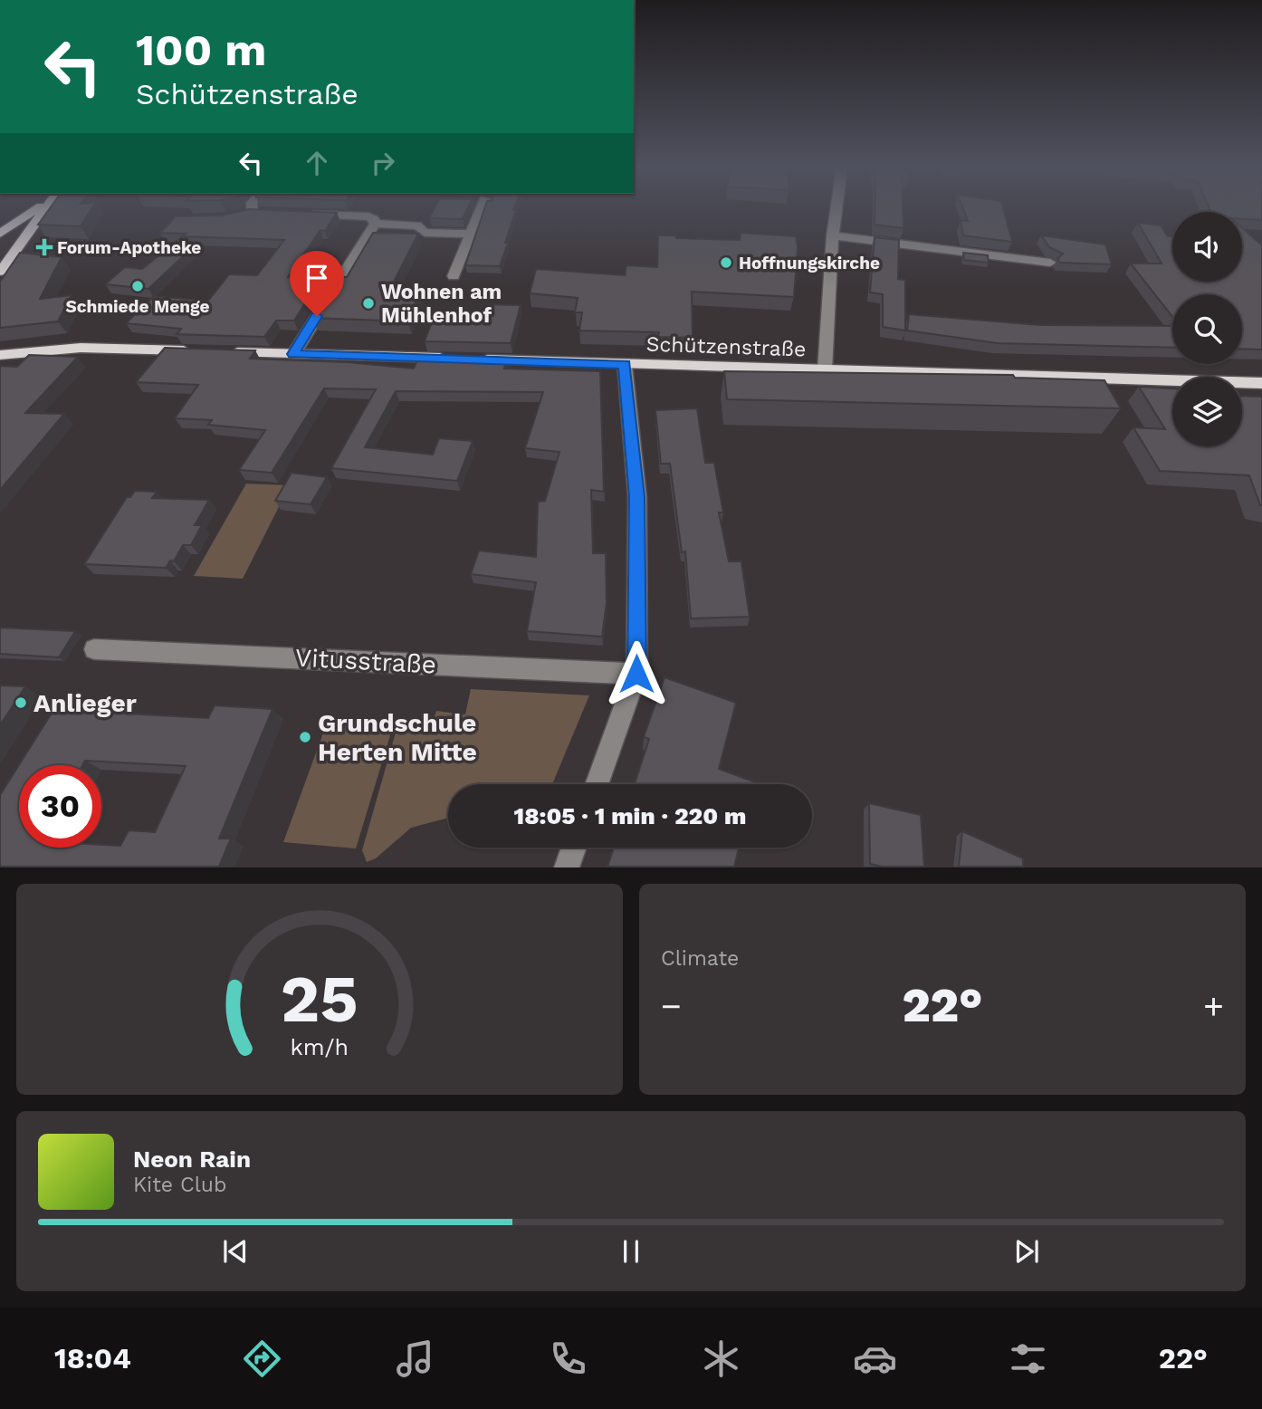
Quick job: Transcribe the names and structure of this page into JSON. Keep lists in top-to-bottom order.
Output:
{
  "streets": {
    "main road": ["Schützenstraße"],
    "street": ["Vitusstraße"]
  },
  "places": {
    "health": ["Forum-Apotheke"],
    "other": [
      "Hoffnungskirche",
      "Schmiede Menge",
      "Wohnen am Mühlenhof",
      "Anlieger",
      "Grundschule Herten Mitte"
    ]
  },
  "page": {
    "turn": ["100 m", "Schützenstraße"],
    "limit": "30",
    "trip": "18:05 · 1 min · 220 m",
    "tile": "Climate",
    "heat": ["−", "22°", "+"],
    "song": ["Neon Rain", "Kite Club"],
    "tabs": ["18:04", "22°"],
    "gauge": ["25", "km/h"]
  }
}
